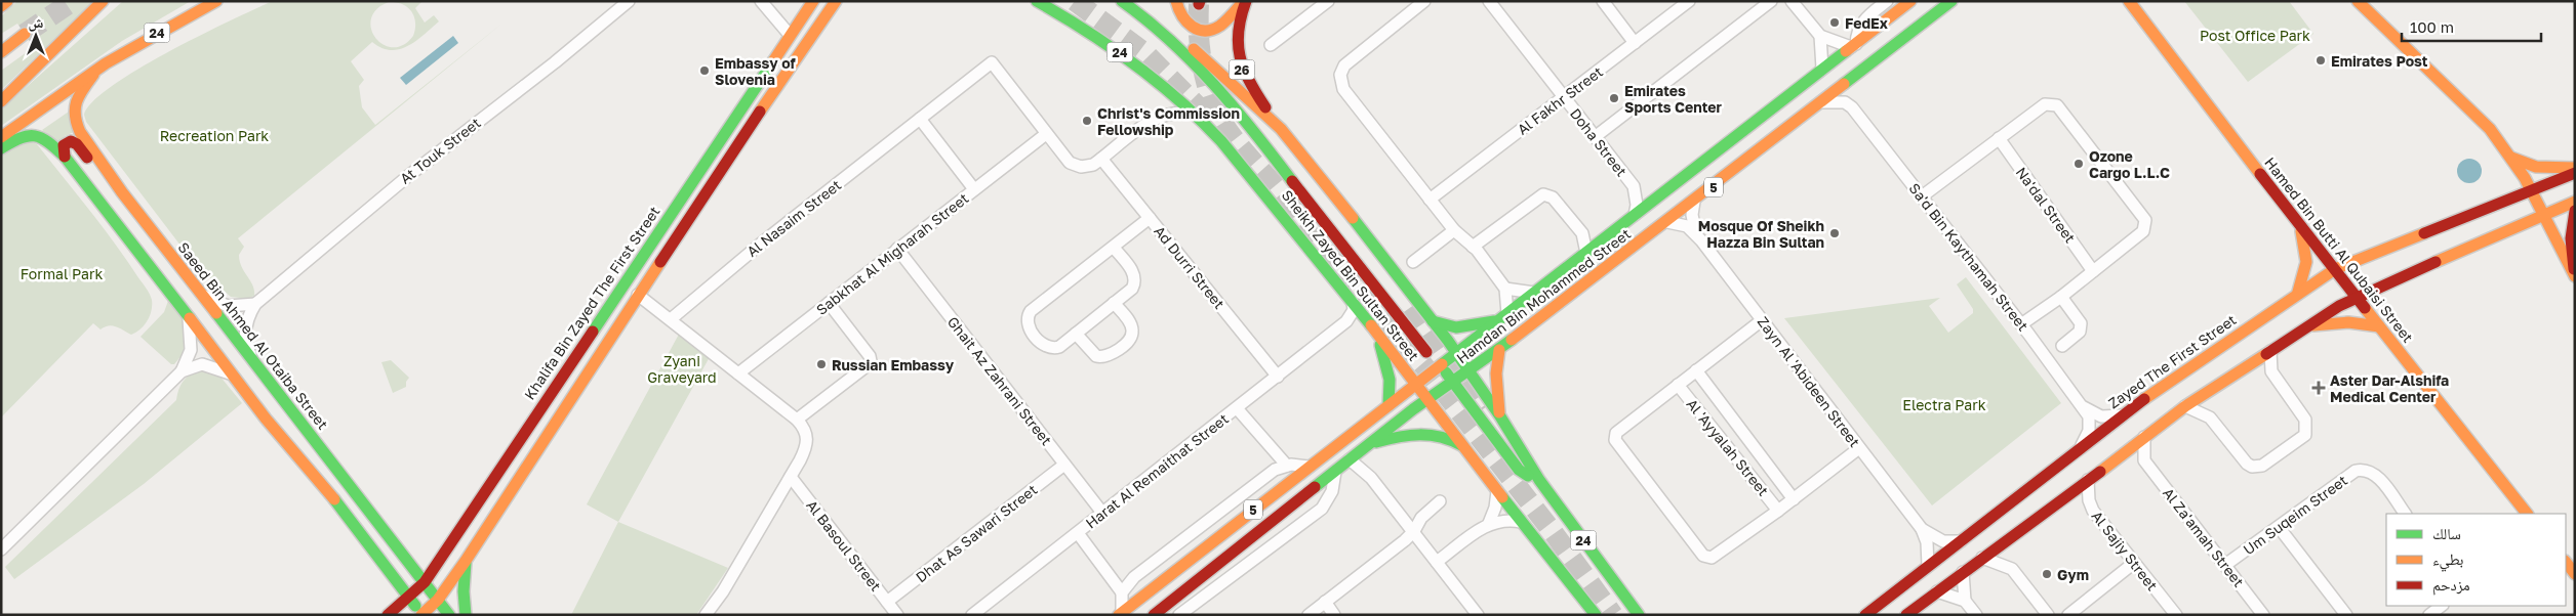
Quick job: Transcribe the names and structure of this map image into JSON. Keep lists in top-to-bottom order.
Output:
{
  "streets": {
    "main road": [
      "24",
      "26",
      "5",
      "Hamed Bin Butti Al Qubaisi Street",
      "Sheikh Zayed Bin Sultan Street",
      "Hamdan Bin Mohammed Street",
      "Khalifa Bin Zayed The First Street",
      "Saeed Bin Ahmed Al Otaiba Street",
      "Zayed The First Street"
    ],
    "street": [
      "Al Fakhr Street",
      "Doha Street",
      "At Touk Street",
      "Na'dal Street",
      "Al Nasaim Street",
      "Sabkhat Al Migharah Street",
      "Sa'd Bin Kaythamah Street",
      "Ad Durri Street",
      "Ghait Az Zahrani Street",
      "Zayn Al 'Abideen Street",
      "Al 'Ayyalah Street",
      "Harat Al Remaithat Street",
      "Um Suqeim Street",
      "Dhat As Sawari Street",
      "Al Za'amah Street",
      "Al Basoul Street",
      "Al Sajiy Street"
    ]
  },
  "crossings": [
    ["24", "26"],
    ["24", "Hamdan Bin Mohammed Street"],
    ["24", "Saeed Bin Ahmed Al Otaiba Street"],
    ["Al Fakhr Street", "Doha Street"],
    ["Doha Street", "Hamdan Bin Mohammed Street"],
    ["At Touk Street", "Saeed Bin Ahmed Al Otaiba Street"],
    ["Al Nasaim Street", "Sabkhat Al Migharah Street"],
    ["Hamed Bin Butti Al Qubaisi Street", "Zayed The First Street"],
    ["Sabkhat Al Migharah Street", "Ghait Az Zahrani Street"],
    ["Sa'd Bin Kaythamah Street", "Zayed The First Street"],
    ["Ad Durri Street", "Harat Al Remaithat Street"],
    ["Sheikh Zayed Bin Sultan Street", "Hamdan Bin Mohammed Street"],
    ["Sheikh Zayed Bin Sultan Street", "Harat Al Remaithat Street"],
    ["Hamdan Bin Mohammed Street", "Zayn Al 'Abideen Street"],
    ["Hamdan Bin Mohammed Street", "Harat Al Remaithat Street"],
    ["Khalifa Bin Zayed The First Street", "Saeed Bin Ahmed Al Otaiba Street"],
    ["Zayed The First Street", "Zayn Al 'Abideen Street"],
    ["Ghait Az Zahrani Street", "Harat Al Remaithat Street"],
    ["Ghait Az Zahrani Street", "Dhat As Sawari Street"],
    ["Um Suqeim Street", "Al Za'amah Street"],
    ["Dhat As Sawari Street", "Al Basoul Street"]
  ],
  "parks": [
    "Post Office Park",
    "Recreation Park",
    "Formal Park",
    "Zyani Graveyard",
    "Electra Park"
  ],
  "places": {
    "other": [
      "FedEx",
      "Emirates Post",
      "Embassy of Slovenia",
      "Emirates Sports Center",
      "Christ's Commission Fellowship",
      "Ozone Cargo L.L.C",
      "Mosque Of Sheikh Hazza Bin Sultan",
      "Russian Embassy",
      "Gym"
    ],
    "health": ["Aster Dar-Alshifa Medical Center"]
  },
  "legend": ["سالك", "بطيء", "مزدحم"],
  "scale_bar": "100 m",
  "north": "top"
}
